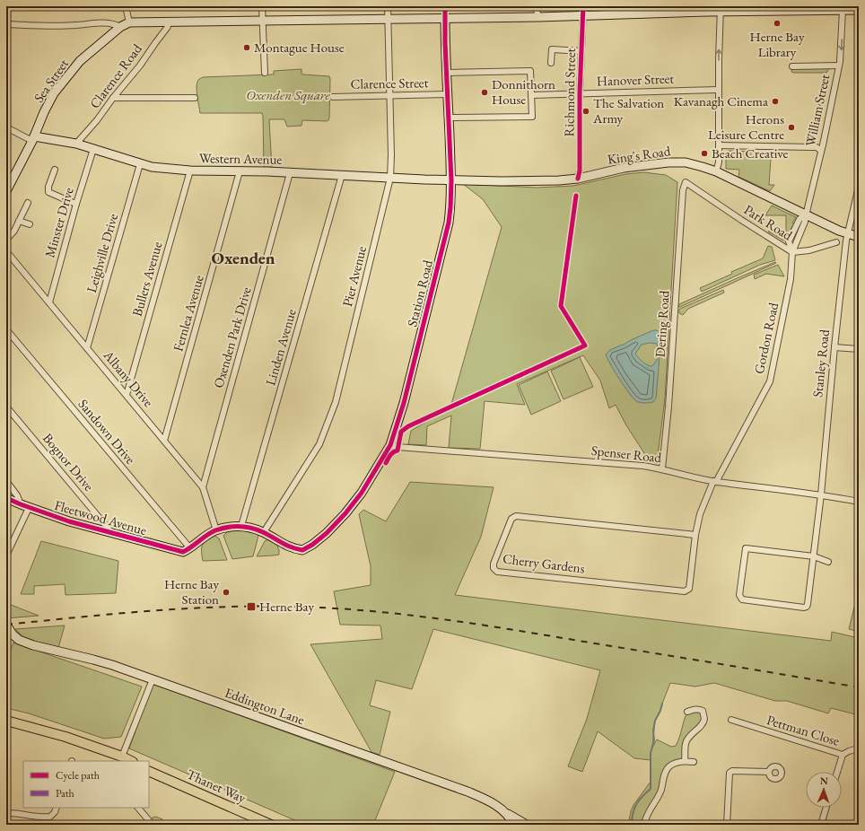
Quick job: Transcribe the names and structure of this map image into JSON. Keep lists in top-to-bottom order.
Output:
{
  "streets": {
    "main road": ["Thanet Way"],
    "street": [
      "Clarence Road",
      "Hanover Street",
      "Sea Street",
      "Clarence Street",
      "Richmond Street",
      "William Street",
      "King's Road",
      "Western Avenue",
      "Minster Drive",
      "Park Road",
      "Leighville Drive",
      "Pier Avenue",
      "Bullers Avenue",
      "Station Road",
      "Fernlea Avenue",
      "Dering Road",
      "Oxenden Park Drive",
      "Gordon Road",
      "Linden Avenue",
      "Stanley Road",
      "Albany Drive",
      "Sandown Drive",
      "Spenser Road",
      "Bognor Drive",
      "Fleetwood Avenue",
      "Cherry Gardens",
      "Eddington Lane",
      "Pettman Close"
    ]
  },
  "crossings": [
    ["Clarence Road", "Western Avenue"],
    ["Hanover Street", "Richmond Street"],
    ["Sea Street", "Western Avenue"],
    ["Clarence Street", "Pier Avenue"],
    ["Clarence Street", "Station Road"],
    ["Richmond Street", "King's Road"],
    ["William Street", "King's Road"],
    ["William Street", "Gordon Road"],
    ["King's Road", "Western Avenue"],
    ["King's Road", "Station Road"],
    ["King's Road", "Gordon Road"],
    ["King's Road", "Stanley Road"],
    ["Western Avenue", "Minster Drive"],
    ["Western Avenue", "Leighville Drive"],
    ["Western Avenue", "Pier Avenue"],
    ["Western Avenue", "Bullers Avenue"],
    ["Western Avenue", "Station Road"],
    ["Western Avenue", "Fernlea Avenue"],
    ["Western Avenue", "Oxenden Park Drive"],
    ["Western Avenue", "Linden Avenue"],
    ["Minster Drive", "Albany Drive"],
    ["Park Road", "Dering Road"],
    ["Park Road", "Gordon Road"],
    ["Leighville Drive", "Albany Drive"],
    ["Pier Avenue", "Station Road"],
    ["Bullers Avenue", "Albany Drive"],
    ["Station Road", "Spenser Road"],
    ["Fernlea Avenue", "Albany Drive"],
    ["Dering Road", "Spenser Road"],
    ["Oxenden Park Drive", "Albany Drive"],
    ["Gordon Road", "Spenser Road"],
    ["Gordon Road", "Cherry Gardens"],
    ["Stanley Road", "Spenser Road"],
    ["Sandown Drive", "Fleetwood Avenue"],
    ["Spenser Road", "Cherry Gardens"],
    ["Bognor Drive", "Fleetwood Avenue"]
  ],
  "districts": ["Oxenden"],
  "parks": ["Oxenden Square"],
  "places": {
    "other": [
      "Herne Bay Library",
      "Montague House",
      "Donnithorn House",
      "Kavanagh Cinema",
      "The Salvation Army",
      "Herons Leisure Centre",
      "Beach Creative",
      "Herne Bay Station"
    ],
    "transit": ["Herne Bay"]
  },
  "legend": ["Cycle path", "Path"],
  "north": "top"
}
